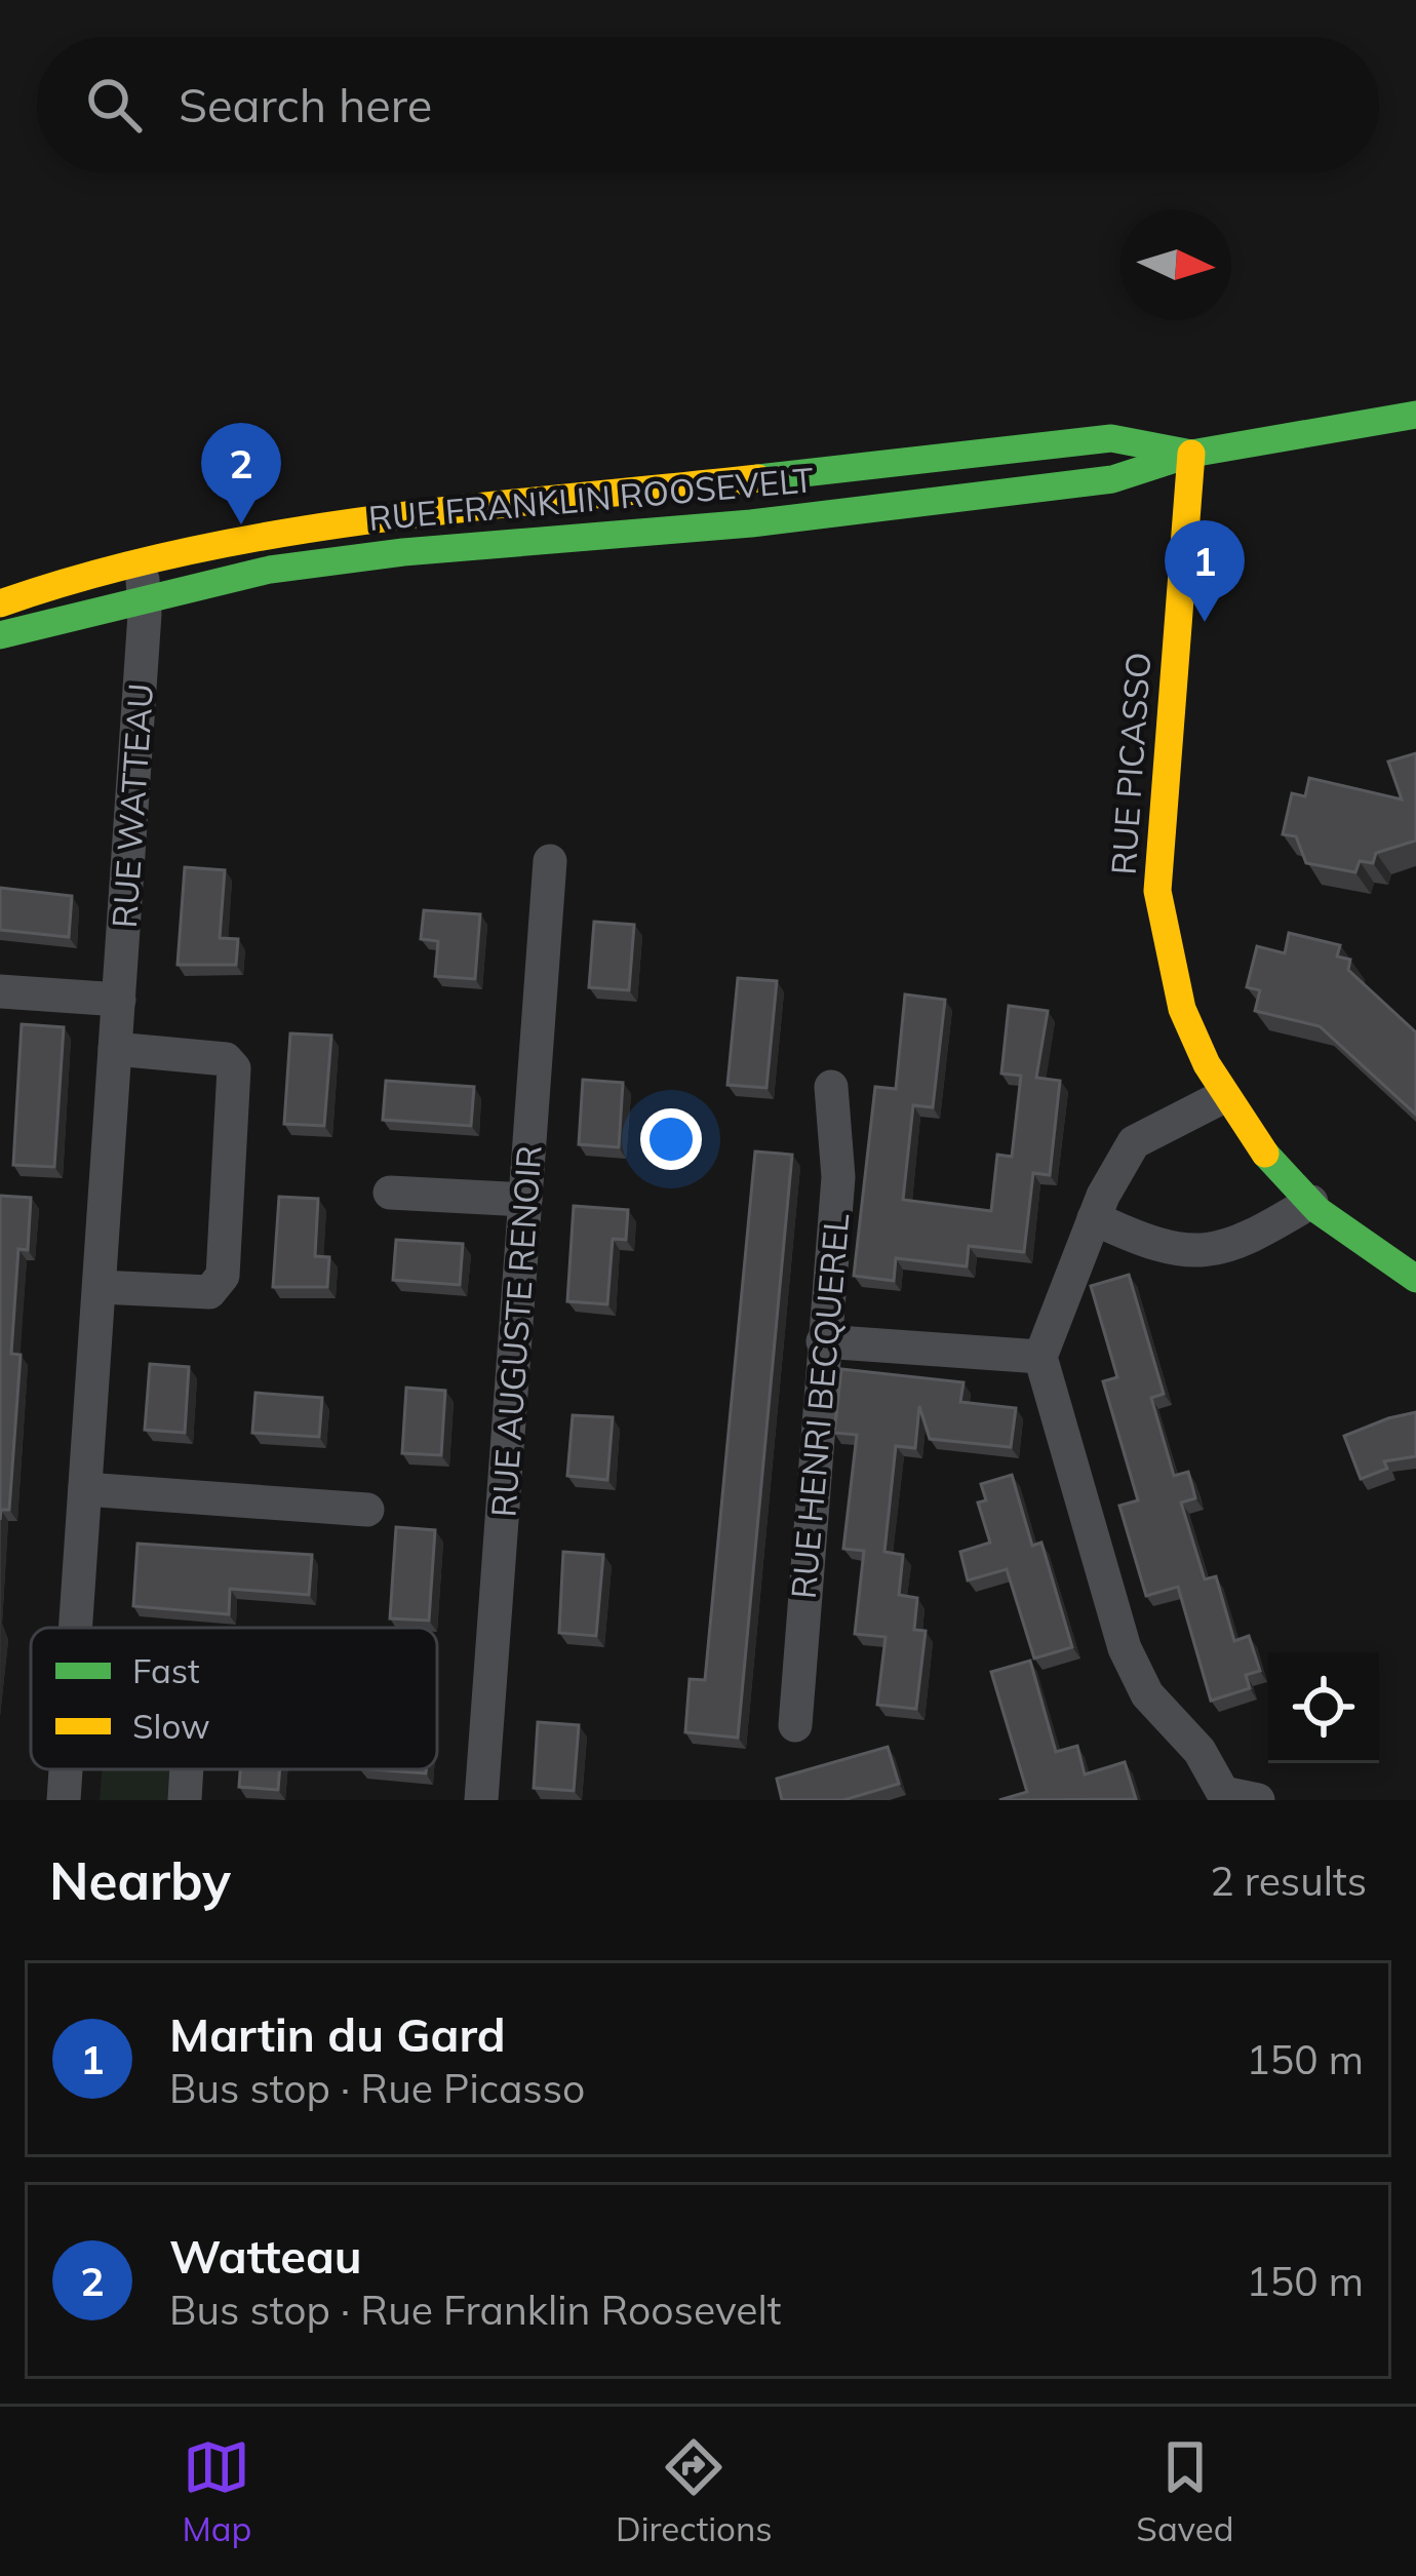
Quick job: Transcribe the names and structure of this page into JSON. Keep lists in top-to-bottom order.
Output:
{
  "streets": {
    "main road": ["RUE FRANKLIN ROOSEVELT", "RUE PICASSO"],
    "street": ["RUE WATTEAU", "RUE AUGUSTE RENOIR", "RUE HENRI BECQUEREL"]
  },
  "crossings": [
    ["RUE FRANKLIN ROOSEVELT", "RUE PICASSO"],
    ["RUE FRANKLIN ROOSEVELT", "RUE WATTEAU"]
  ],
  "legend": ["Fast", "Slow"],
  "north": "right",
  "page": {
    "search": "Search here",
    "pins": ["2", "1"],
    "heading": ["Nearby", "2 results"],
    "list": [
      {
        "mark": "1",
        "name": "Martin du Gard",
        "note": "Bus stop · Rue Picasso",
        "value": "150 m"
      },
      {
        "mark": "2",
        "name": "Watteau",
        "note": "Bus stop · Rue Franklin Roosevelt",
        "value": "150 m"
      }
    ],
    "nav": ["Map", "Directions", "Saved"]
  }
}
